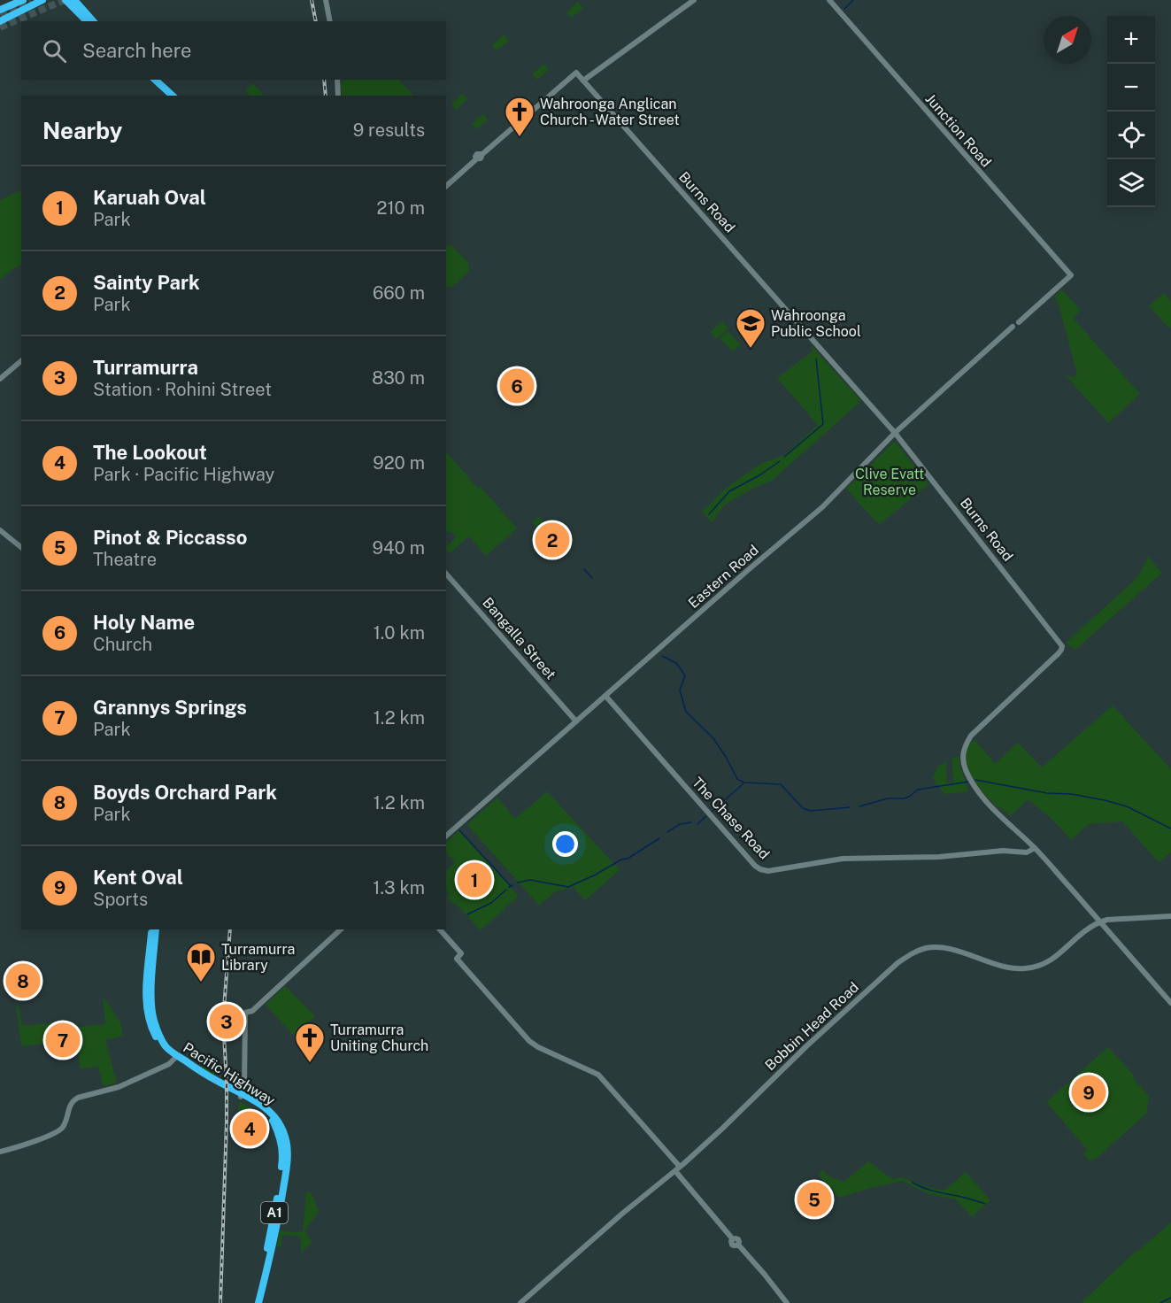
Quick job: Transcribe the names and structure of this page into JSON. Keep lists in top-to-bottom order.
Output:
{
  "streets": {
    "highway": ["Pacific Highway", "A1"],
    "main road": [
      "Junction Road",
      "Burns Road",
      "Eastern Road",
      "Bangalla Street",
      "The Chase Road",
      "Bobbin Head Road"
    ]
  },
  "crossings": [
    ["Junction Road", "Eastern Road"],
    ["Burns Road", "Eastern Road"],
    ["Burns Road", "The Chase Road"],
    ["Burns Road", "Bobbin Head Road"],
    ["Eastern Road", "Bangalla Street"],
    ["Eastern Road", "The Chase Road"]
  ],
  "parks": ["Clive Evatt Reserve"],
  "places": {
    "church": ["Wahroonga Anglican Church - Water Street", "Turramurra Uniting Church"],
    "school or university": ["Wahroonga Public School"],
    "library": ["Turramurra Library"]
  },
  "north": "top right",
  "page": {
    "map_buttons": ["+", "−"],
    "search": "Search here",
    "heading": ["Nearby", "9 results"],
    "list": [
      {
        "mark": "1",
        "name": "Karuah Oval",
        "note": "Park",
        "value": "210 m"
      },
      {
        "mark": "2",
        "name": "Sainty Park",
        "note": "Park",
        "value": "660 m"
      },
      {
        "mark": "3",
        "name": "Turramurra",
        "note": "Station · Rohini Street",
        "value": "830 m"
      },
      {
        "mark": "4",
        "name": "The Lookout",
        "note": "Park · Pacific Highway",
        "value": "920 m"
      },
      {
        "mark": "5",
        "name": "Pinot & Piccasso",
        "note": "Theatre",
        "value": "940 m"
      },
      {
        "mark": "6",
        "name": "Holy Name",
        "note": "Church",
        "value": "1.0 km"
      },
      {
        "mark": "7",
        "name": "Grannys Springs",
        "note": "Park",
        "value": "1.2 km"
      },
      {
        "mark": "8",
        "name": "Boyds Orchard Park",
        "note": "Park",
        "value": "1.2 km"
      },
      {
        "mark": "9",
        "name": "Kent Oval",
        "note": "Sports",
        "value": "1.3 km"
      }
    ],
    "pins": [
      "6",
      "2",
      "1",
      "8",
      "3",
      "7",
      "9",
      "4",
      "5"
    ]
  }
}
